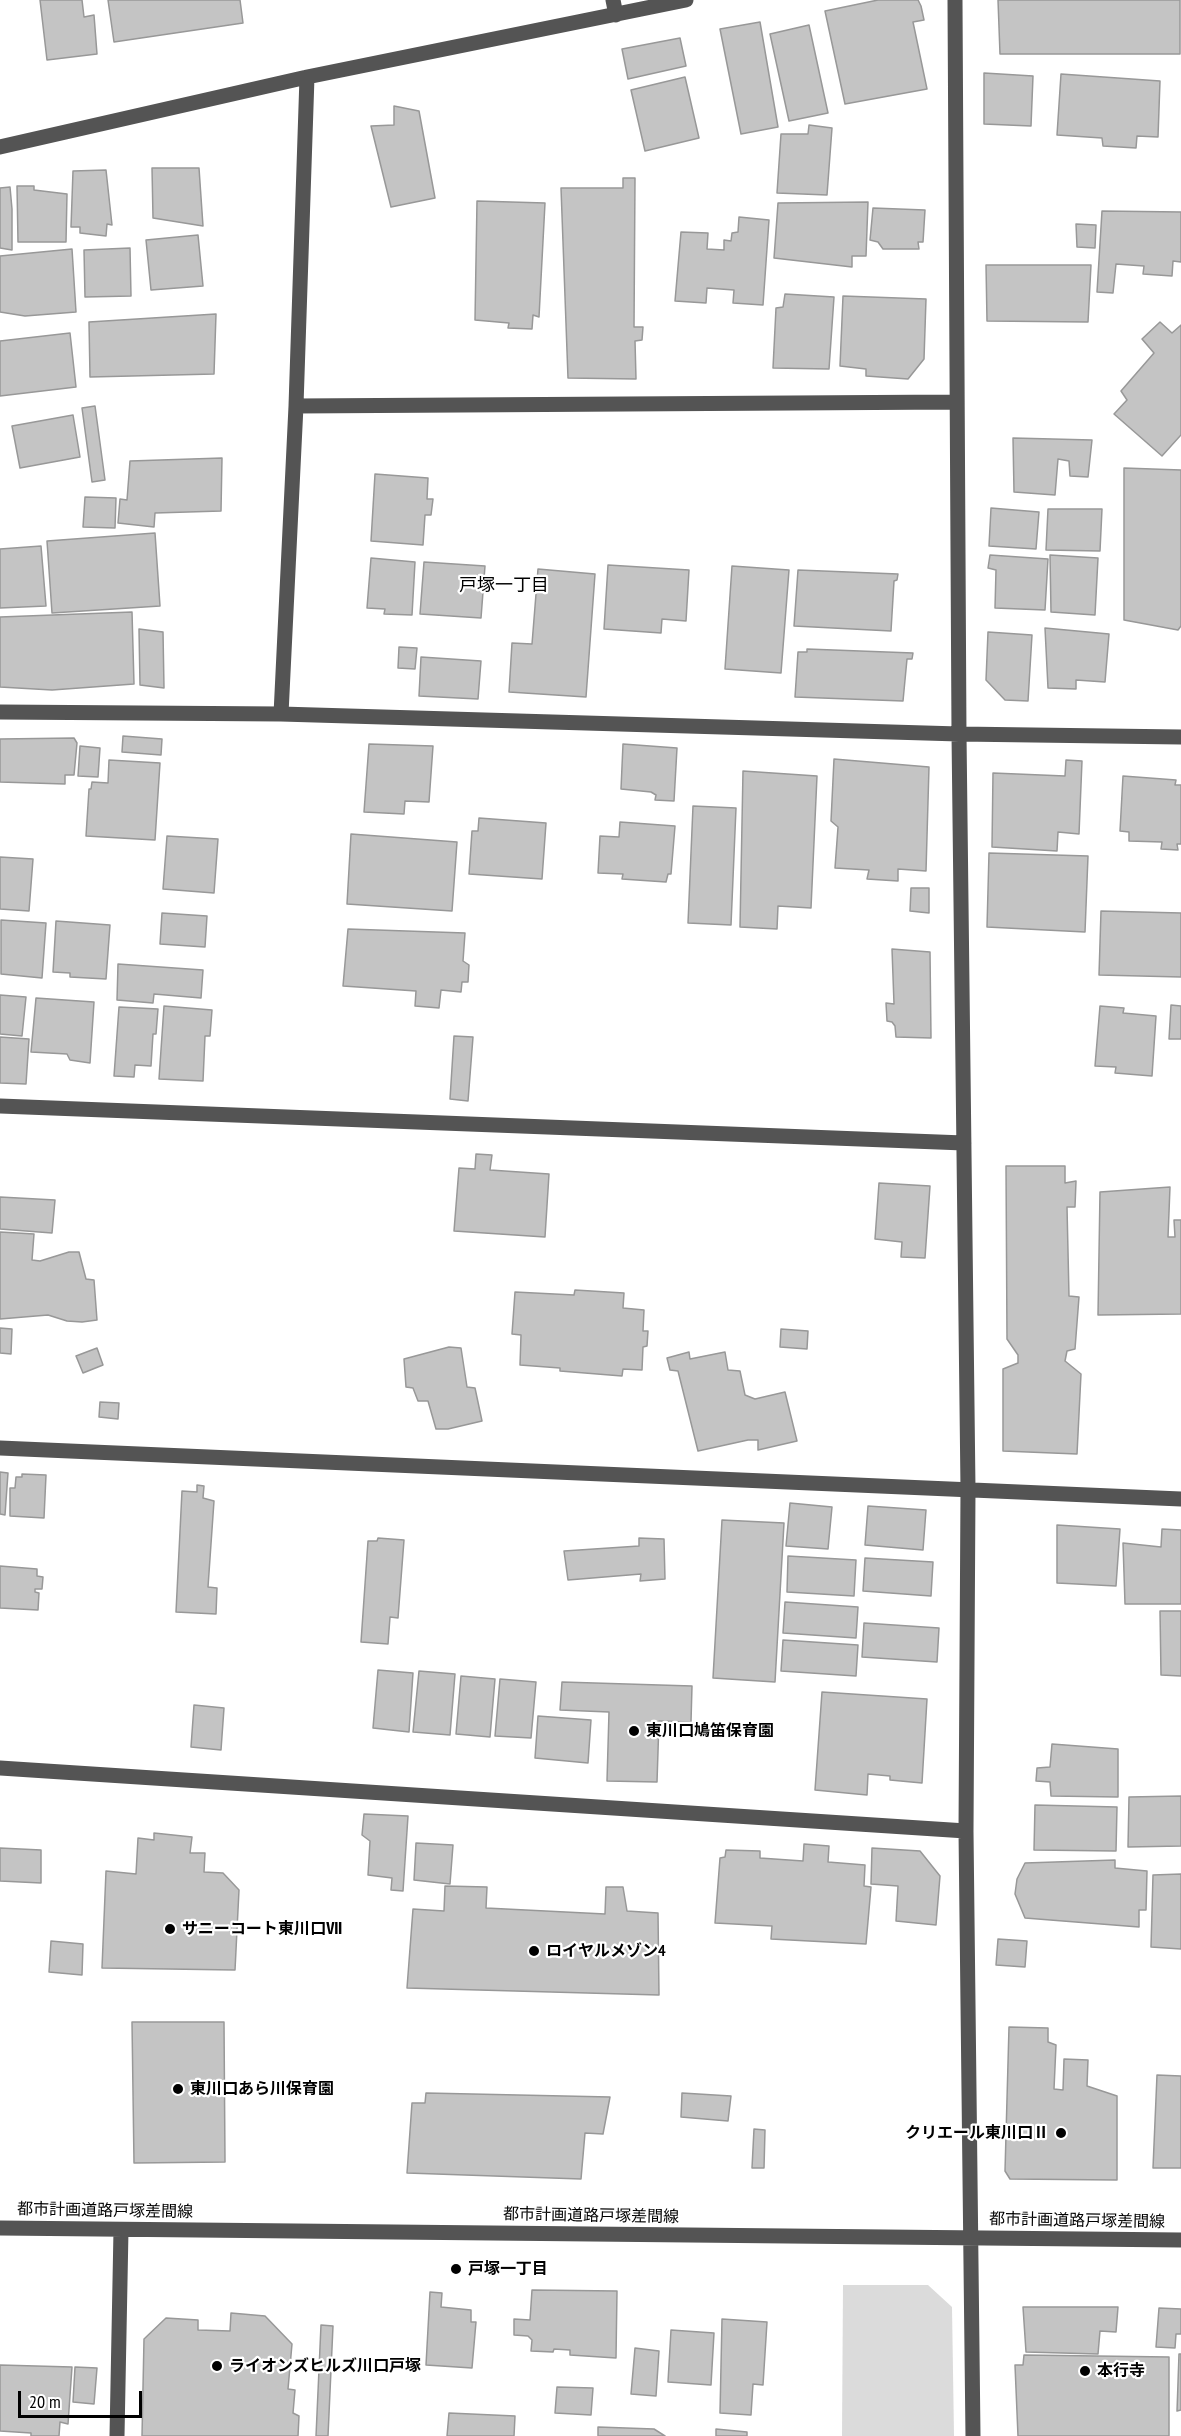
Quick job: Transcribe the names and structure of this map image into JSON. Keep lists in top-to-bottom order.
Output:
{
  "streets": {
    "street": ["都市計画道路戸塚差間線"]
  },
  "districts": ["戸塚一丁目"],
  "places": [
    "東川口鳩笛保育園",
    "サニーコート東川口Ⅶ",
    "ロイヤルメゾン4",
    "東川口あら川保育園",
    "クリエール東川口Ⅱ",
    "戸塚一丁目",
    "ライオンズヒルズ川口戸塚",
    "本行寺"
  ],
  "scale_bar": "20 m"
}
